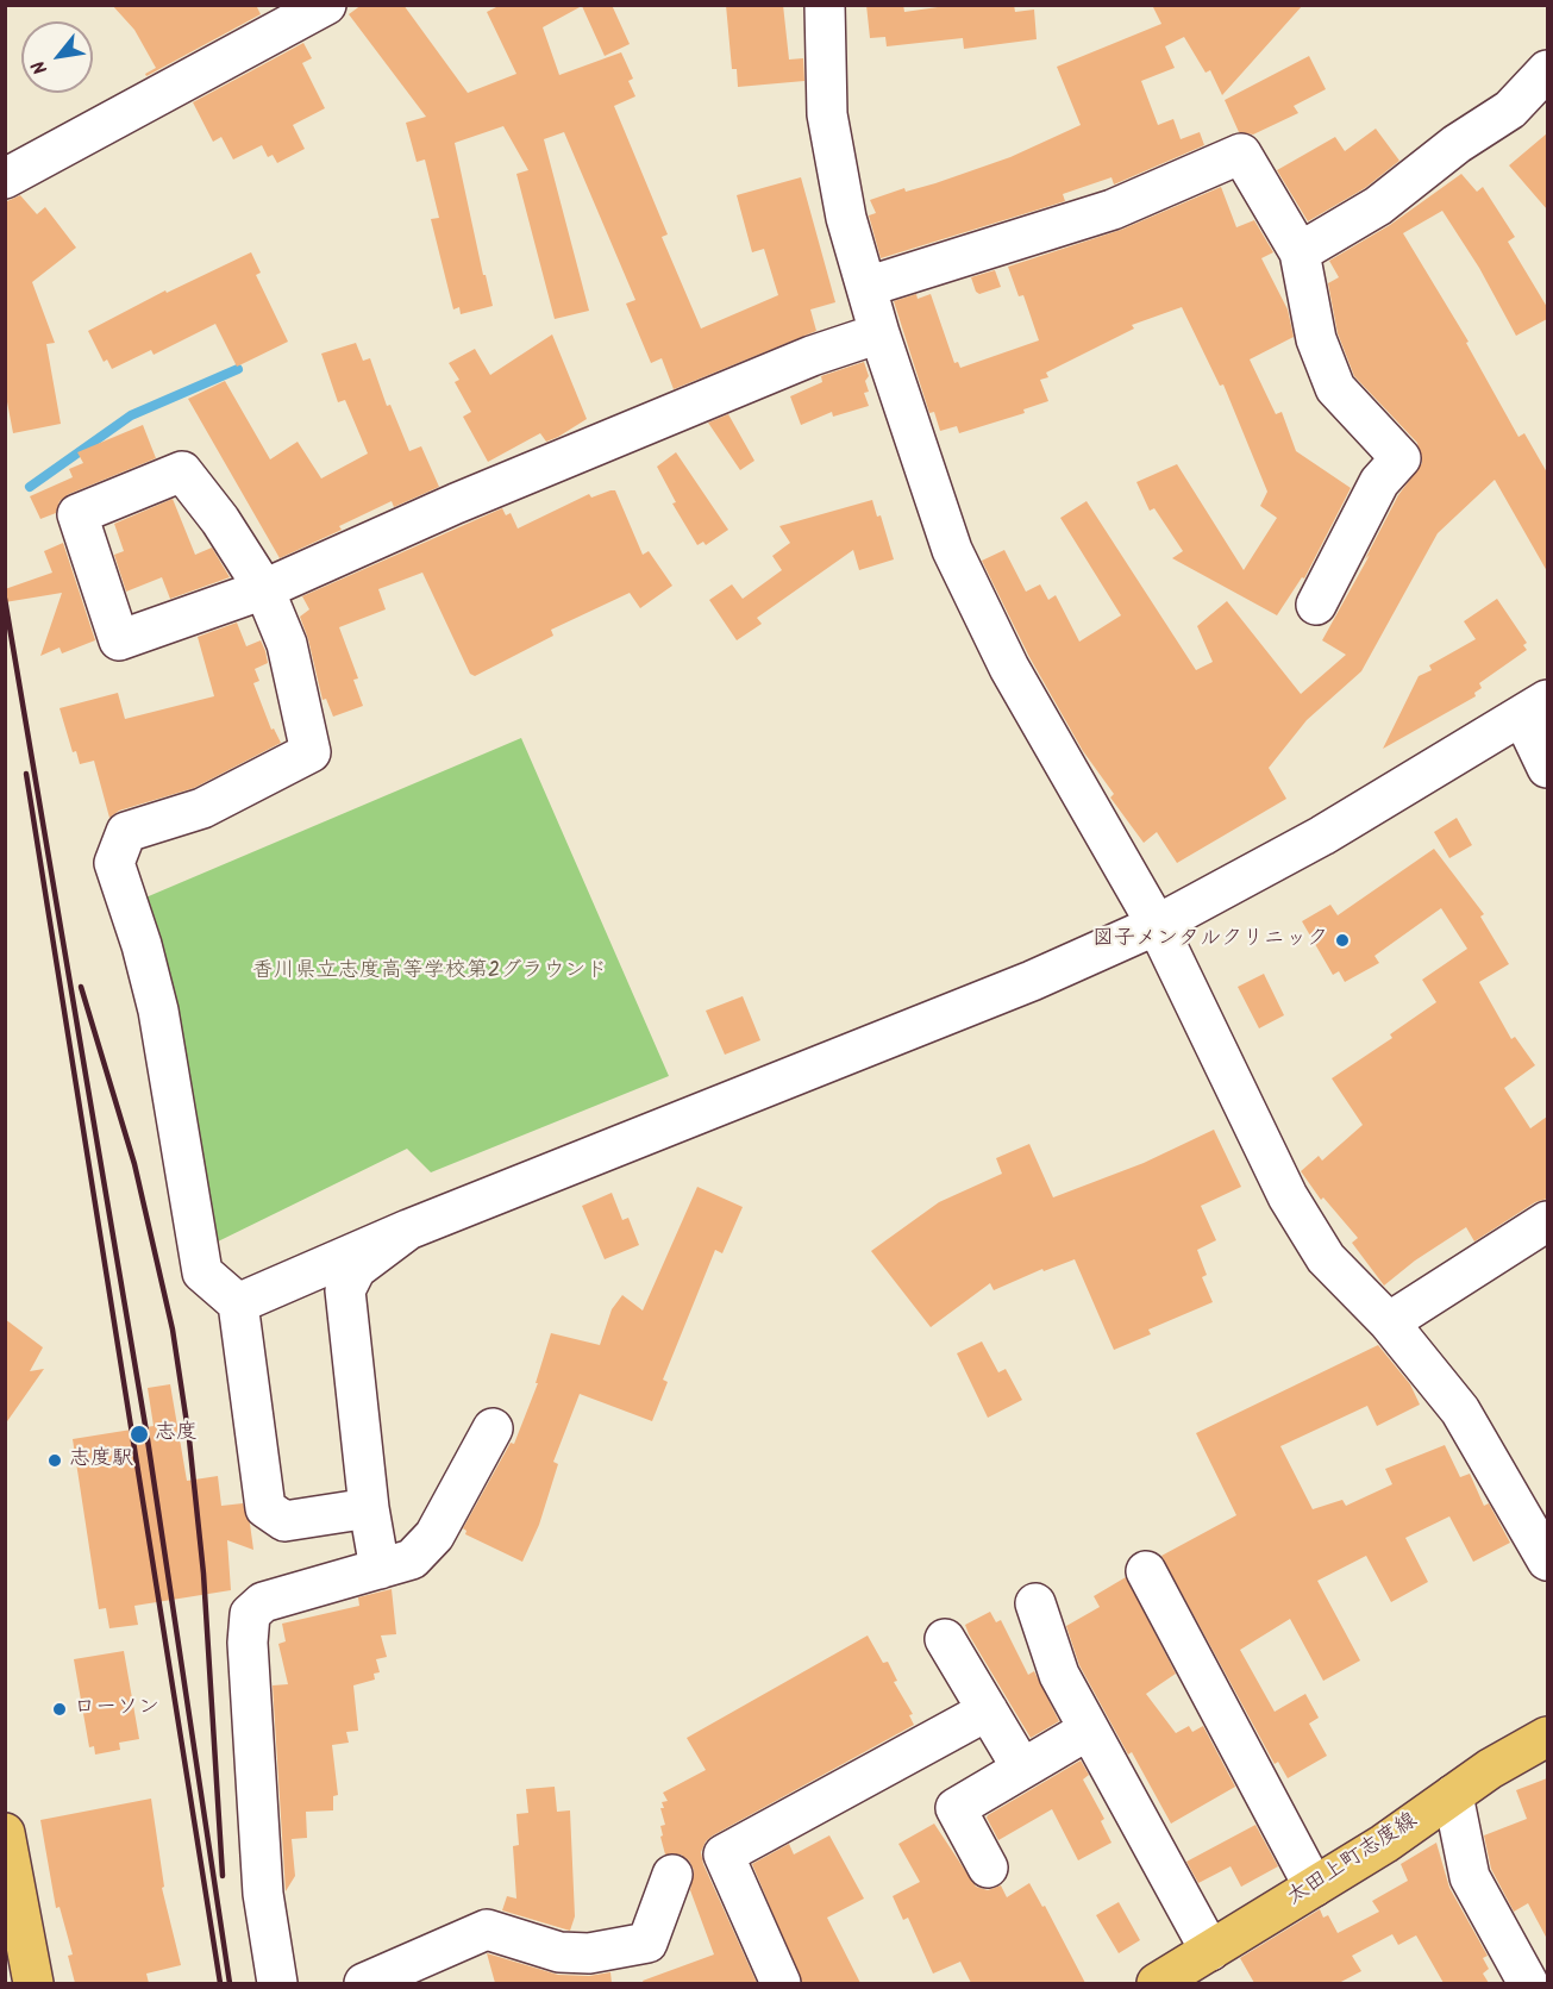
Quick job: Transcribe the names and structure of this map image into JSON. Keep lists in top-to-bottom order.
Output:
{
  "streets": {
    "main road": ["太田上町志度線"]
  },
  "parks": ["香川県立志度高等学校第2グラウンド"],
  "places": [
    "図子メンタルクリニック",
    "志度",
    "志度駅",
    "ローソン"
  ],
  "north": "bottom left"
}
